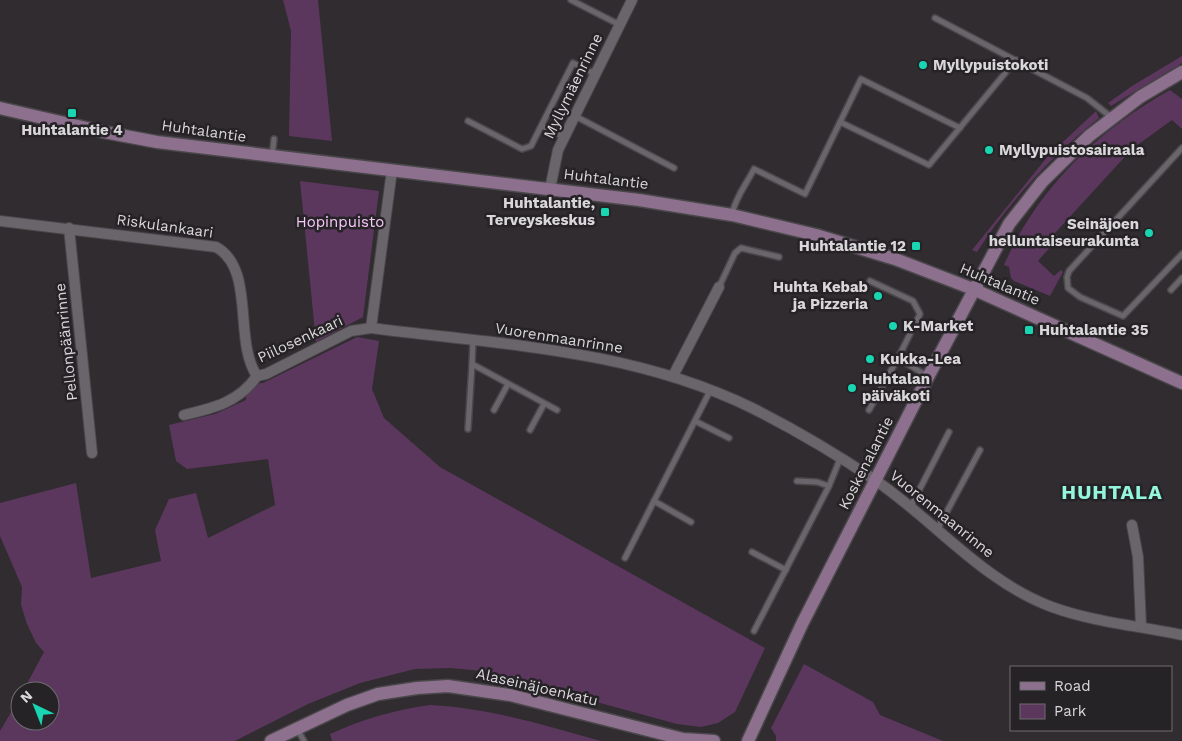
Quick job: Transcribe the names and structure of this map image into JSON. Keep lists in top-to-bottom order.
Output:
{
  "streets": {
    "main road": ["Huhtalantie", "Koskenalantie", "Alaseinäjoenkatu"],
    "street": [
      "Myllymäenrinne",
      "Riskulankaari",
      "Vuorenmaanrinne",
      "Piilosenkaari",
      "Pellonpäänrinne"
    ]
  },
  "crossings": [
    ["Myllymäenrinne", "Huhtalantie"],
    ["Huhtalantie", "Koskenalantie"],
    ["Riskulankaari", "Piilosenkaari"],
    ["Riskulankaari", "Pellonpäänrinne"],
    ["Vuorenmaanrinne", "Piilosenkaari"],
    ["Vuorenmaanrinne", "Koskenalantie"]
  ],
  "districts": ["HUHTALA"],
  "parks": ["Hopinpuisto"],
  "places": {
    "other": [
      "Myllypuistokoti",
      "Myllypuistosairaala",
      "Seinäjoen helluntaiseurakunta",
      "Huhta Kebab ja Pizzeria",
      "K-Market",
      "Kukka-Lea",
      "Huhtalan päiväkoti"
    ],
    "transit": [
      "Huhtalantie 4",
      "Huhtalantie, Terveyskeskus",
      "Huhtalantie 12",
      "Huhtalantie 35"
    ]
  },
  "legend": ["Road", "Park"],
  "north": "top left"
}
